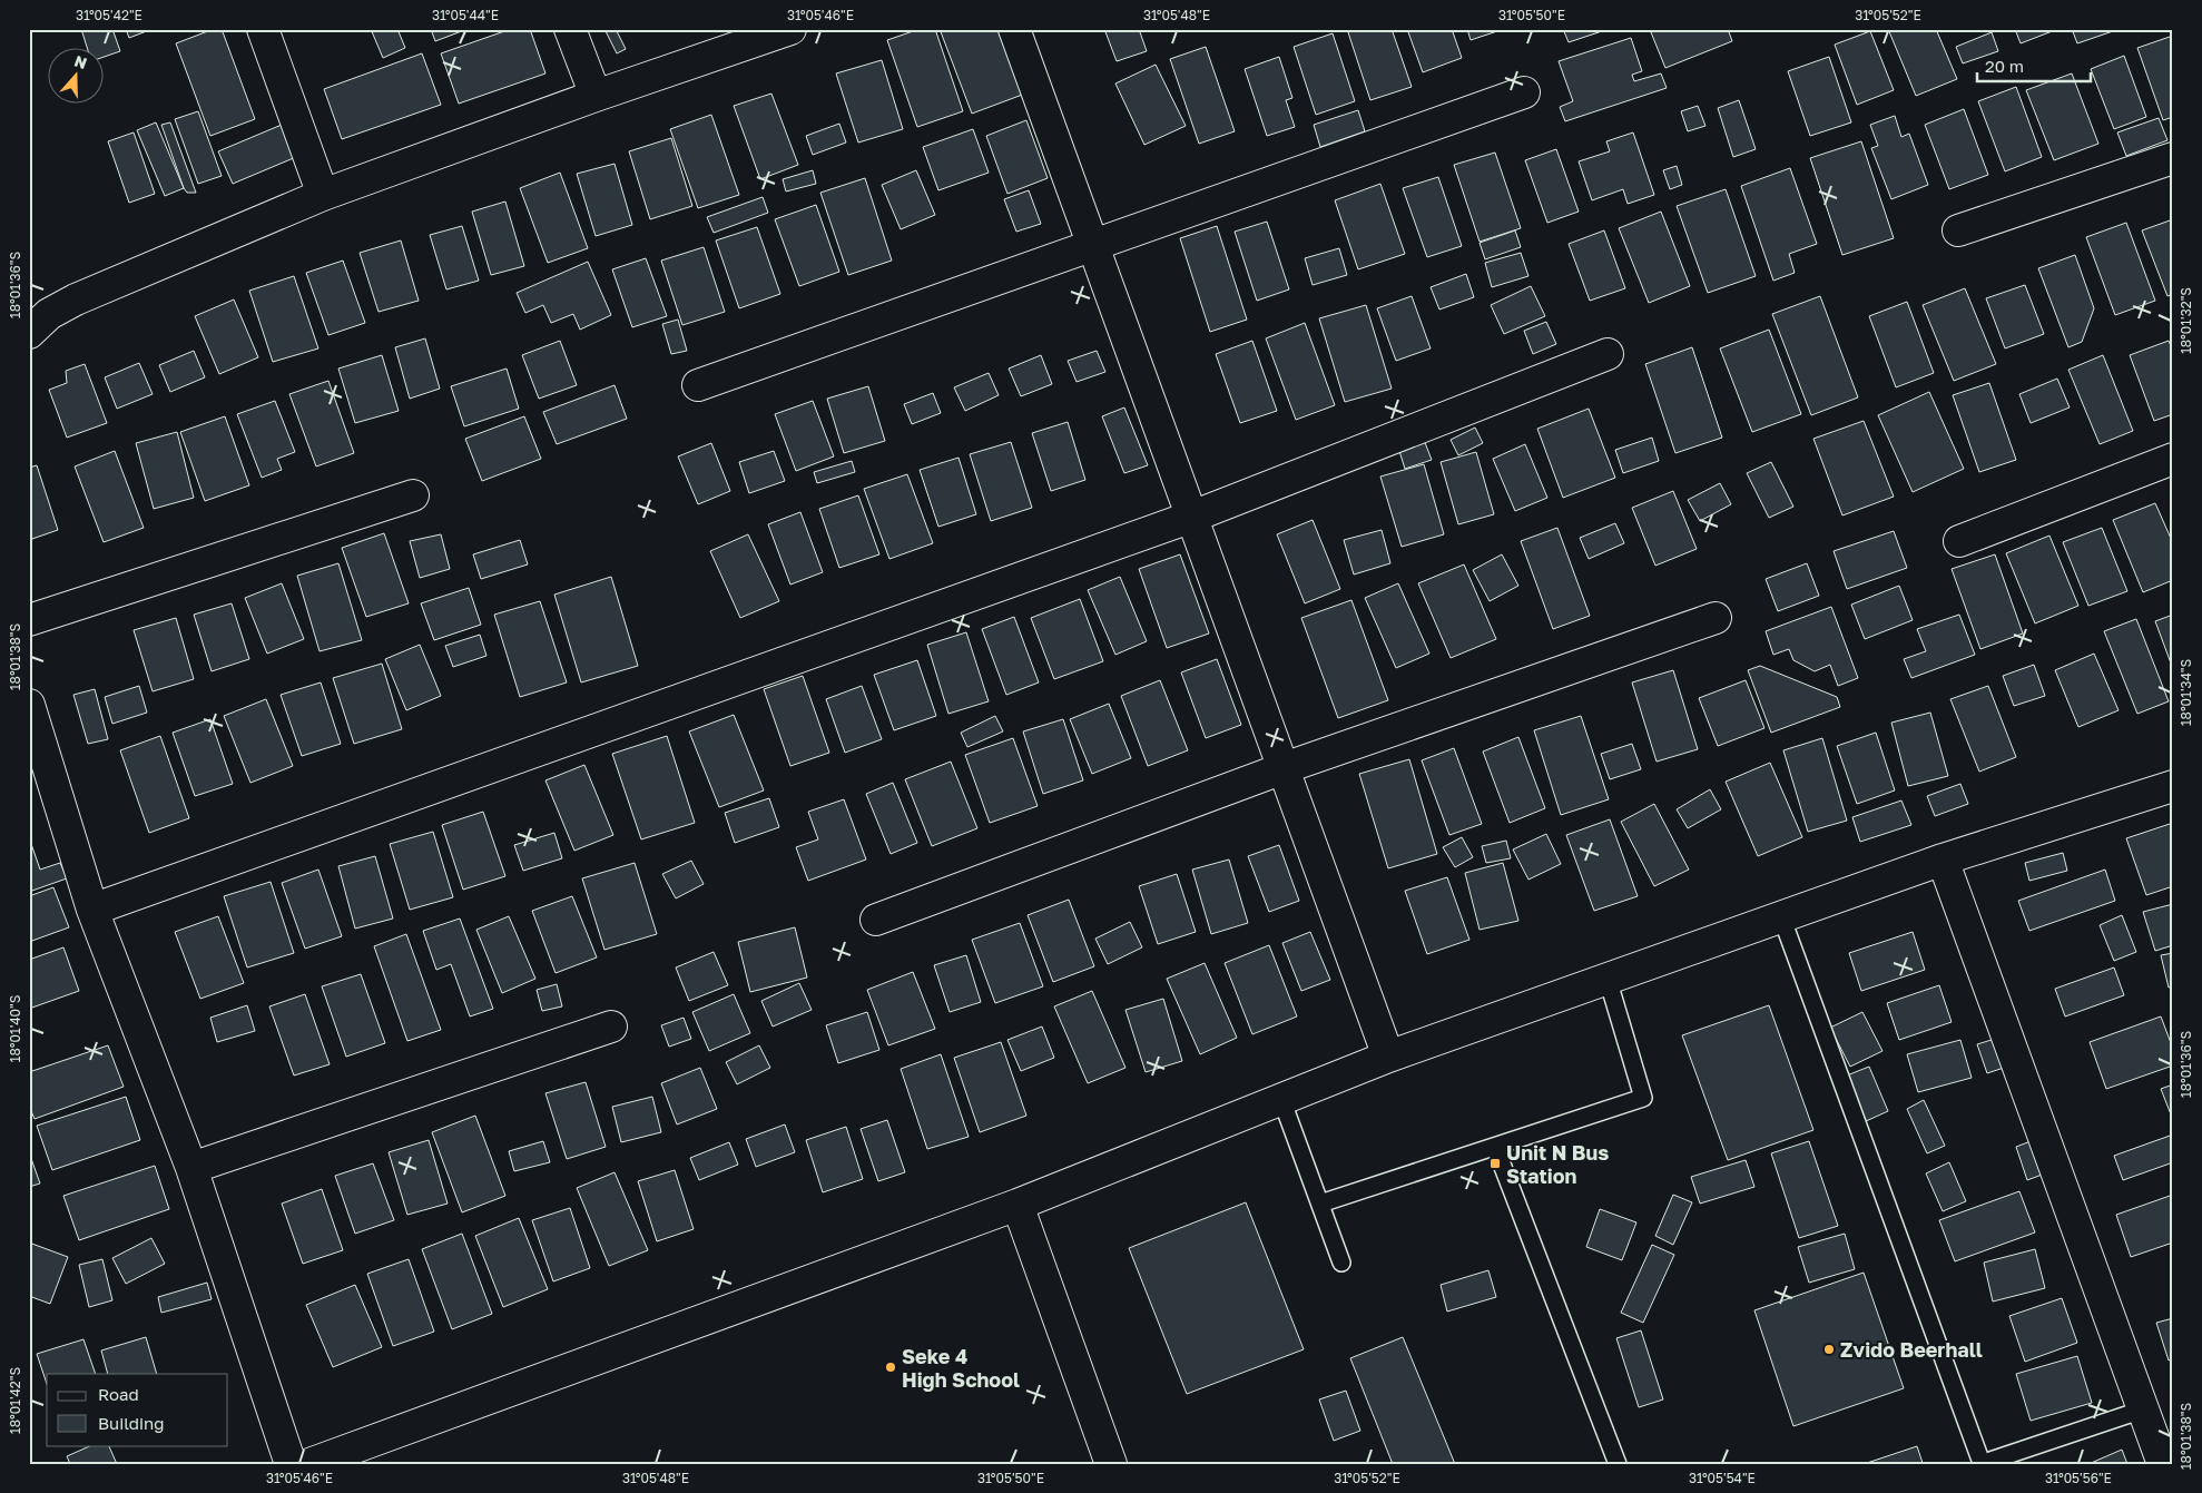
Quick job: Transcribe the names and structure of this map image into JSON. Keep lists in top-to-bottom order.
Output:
{
  "places": {
    "transit": ["Unit N Bus Station"],
    "other": ["Zvido Beerhall", "Seke 4 High School"]
  },
  "legend": ["Road", "Building"],
  "scale_bar": "20 m",
  "north": "top",
  "coordinates": [
    "31°05'42\"E",
    "31°05'44\"E",
    "31°05'46\"E",
    "31°05'48\"E",
    "31°05'50\"E",
    "31°05'52\"E",
    "18°01'36\"S",
    "18°01'32\"S",
    "18°01'38\"S",
    "18°01'34\"S",
    "18°01'40\"S",
    "18°01'42\"S",
    "31°05'54\"E",
    "31°05'56\"E"
  ]
}
